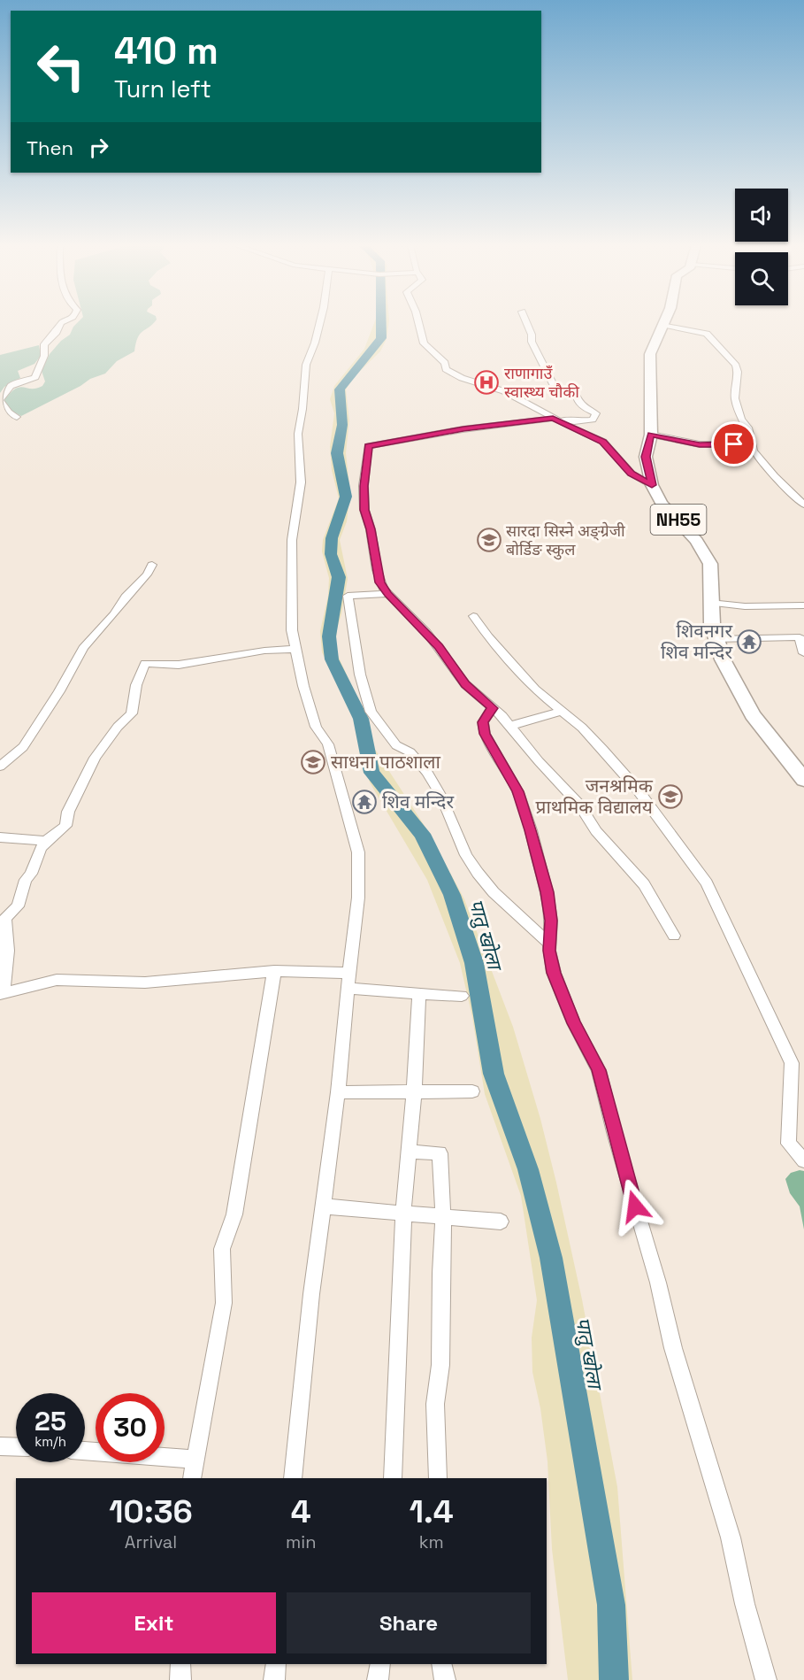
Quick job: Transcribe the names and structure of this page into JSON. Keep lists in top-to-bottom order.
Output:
{
  "streets": {
    "main road": ["NH55"]
  },
  "water": ["पातु खोला"],
  "places": {
    "hospital": ["राणागाउँ स्वास्थ्य चौकी"],
    "school or university": ["सारदा सिस्ने अङ्ग्रेजी बोर्डिङ स्कुल", "साधना पाठशाला", "जनश्रमिक प्राथमिक विद्यालय"],
    "temple": ["शिवनगर शिव मन्दिर", "शिव मन्दिर"]
  },
  "page": {
    "turn": ["410 m", "Turn left"],
    "then": "Then",
    "speed": "25 km/h",
    "limit": "30",
    "eta": [
      "10:36",
      "Arrival",
      "4",
      "min",
      "1.4",
      "km"
    ],
    "buttons": ["Exit", "Share"]
  }
}
